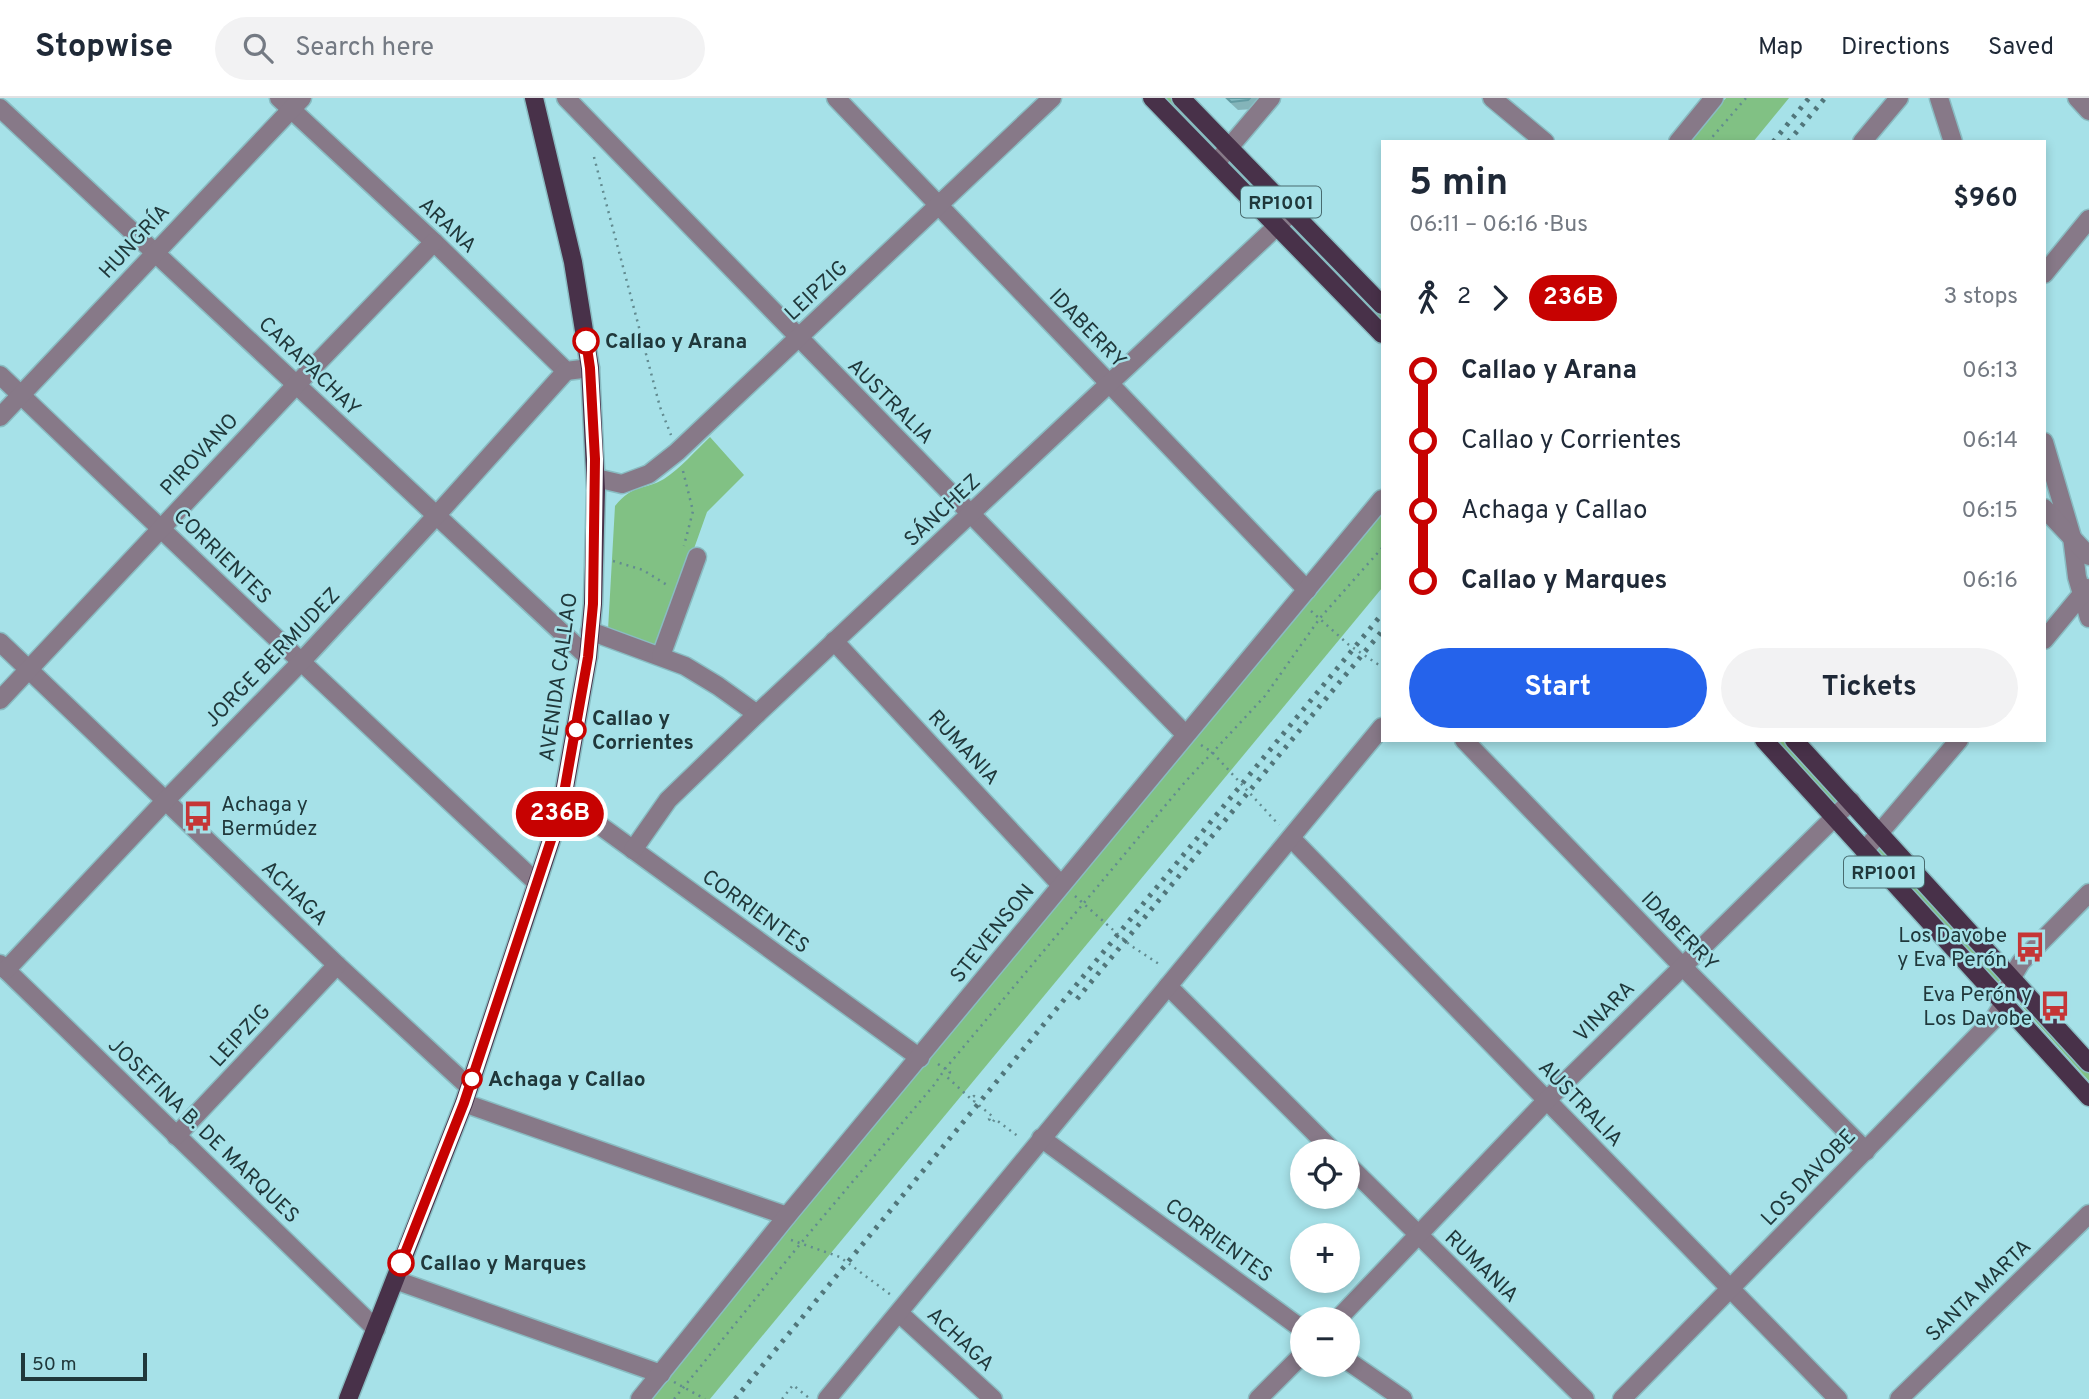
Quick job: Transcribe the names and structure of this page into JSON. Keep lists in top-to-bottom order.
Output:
{
  "streets": {
    "main road": ["RP1001", "AVENIDA CALLAO"],
    "street": [
      "ARANA",
      "HUNGRÍA",
      "LEIPZIG",
      "IDABERRY",
      "CARAPACHAY",
      "AUSTRALIA",
      "PIROVANO",
      "SÁNCHEZ",
      "CORRIENTES",
      "JORGE BERMUDEZ",
      "RUMANIA",
      "ACHAGA",
      "STEVENSON",
      "VINARA",
      "JOSEFINA B. DE MARQUES",
      "LOS DAVOBE",
      "SANTA MARTA"
    ]
  },
  "crossings": [
    ["RP1001", "SÁNCHEZ"],
    ["RP1001", "VINARA"],
    ["RP1001", "LOS DAVOBE"],
    ["ARANA", "HUNGRÍA"],
    ["ARANA", "PIROVANO"],
    ["ARANA", "JORGE BERMUDEZ"],
    ["HUNGRÍA", "CARAPACHAY"],
    ["HUNGRÍA", "CORRIENTES"],
    ["LEIPZIG", "IDABERRY"],
    ["LEIPZIG", "AUSTRALIA"],
    ["LEIPZIG", "AVENIDA CALLAO"],
    ["LEIPZIG", "ACHAGA"],
    ["LEIPZIG", "JOSEFINA B. DE MARQUES"],
    ["IDABERRY", "SÁNCHEZ"],
    ["IDABERRY", "STEVENSON"],
    ["IDABERRY", "VINARA"],
    ["IDABERRY", "LOS DAVOBE"],
    ["CARAPACHAY", "PIROVANO"],
    ["CARAPACHAY", "JORGE BERMUDEZ"],
    ["CARAPACHAY", "AVENIDA CALLAO"],
    ["AUSTRALIA", "SÁNCHEZ"],
    ["AUSTRALIA", "STEVENSON"],
    ["AUSTRALIA", "VINARA"],
    ["AUSTRALIA", "LOS DAVOBE"],
    ["PIROVANO", "CORRIENTES"],
    ["PIROVANO", "ACHAGA"],
    ["SÁNCHEZ", "CORRIENTES"],
    ["SÁNCHEZ", "RUMANIA"],
    ["CORRIENTES", "JORGE BERMUDEZ"],
    ["CORRIENTES", "AVENIDA CALLAO"],
    ["CORRIENTES", "STEVENSON"],
    ["JORGE BERMUDEZ", "ACHAGA"],
    ["JORGE BERMUDEZ", "JOSEFINA B. DE MARQUES"],
    ["AVENIDA CALLAO", "ACHAGA"],
    ["AVENIDA CALLAO", "JOSEFINA B. DE MARQUES"],
    ["RUMANIA", "STEVENSON"],
    ["RUMANIA", "VINARA"],
    ["ACHAGA", "STEVENSON"]
  ],
  "places": {
    "other": [
      "Callao y Arana",
      "Callao y Corrientes",
      "Achaga y Callao",
      "Callao y Marques"
    ],
    "bus stop": ["Achaga y Bermúdez", "Los Davobe y Eva Perón", "Eva Perón y Los Davobe"]
  },
  "lines": ["bus line 236B"],
  "scale_bar": "50 m",
  "page": {
    "header": "Stopwise",
    "search": "Search here",
    "nav": ["Map", "Directions", "Saved"],
    "on_map": "236B",
    "heading": ["5 min", "06:11 – 06:16 · Bus", "$960"],
    "legs": ["2", "236B", "3 stops"],
    "list": [
      {
        "name": "Callao y Arana",
        "value": "06:13"
      },
      {
        "name": "Callao y Corrientes",
        "value": "06:14"
      },
      {
        "name": "Achaga y Callao",
        "value": "06:15"
      },
      {
        "name": "Callao y Marques",
        "value": "06:16"
      }
    ],
    "buttons": ["Start", "Tickets"],
    "map_buttons": ["+", "−"],
    "scale": "50 m"
  }
}
